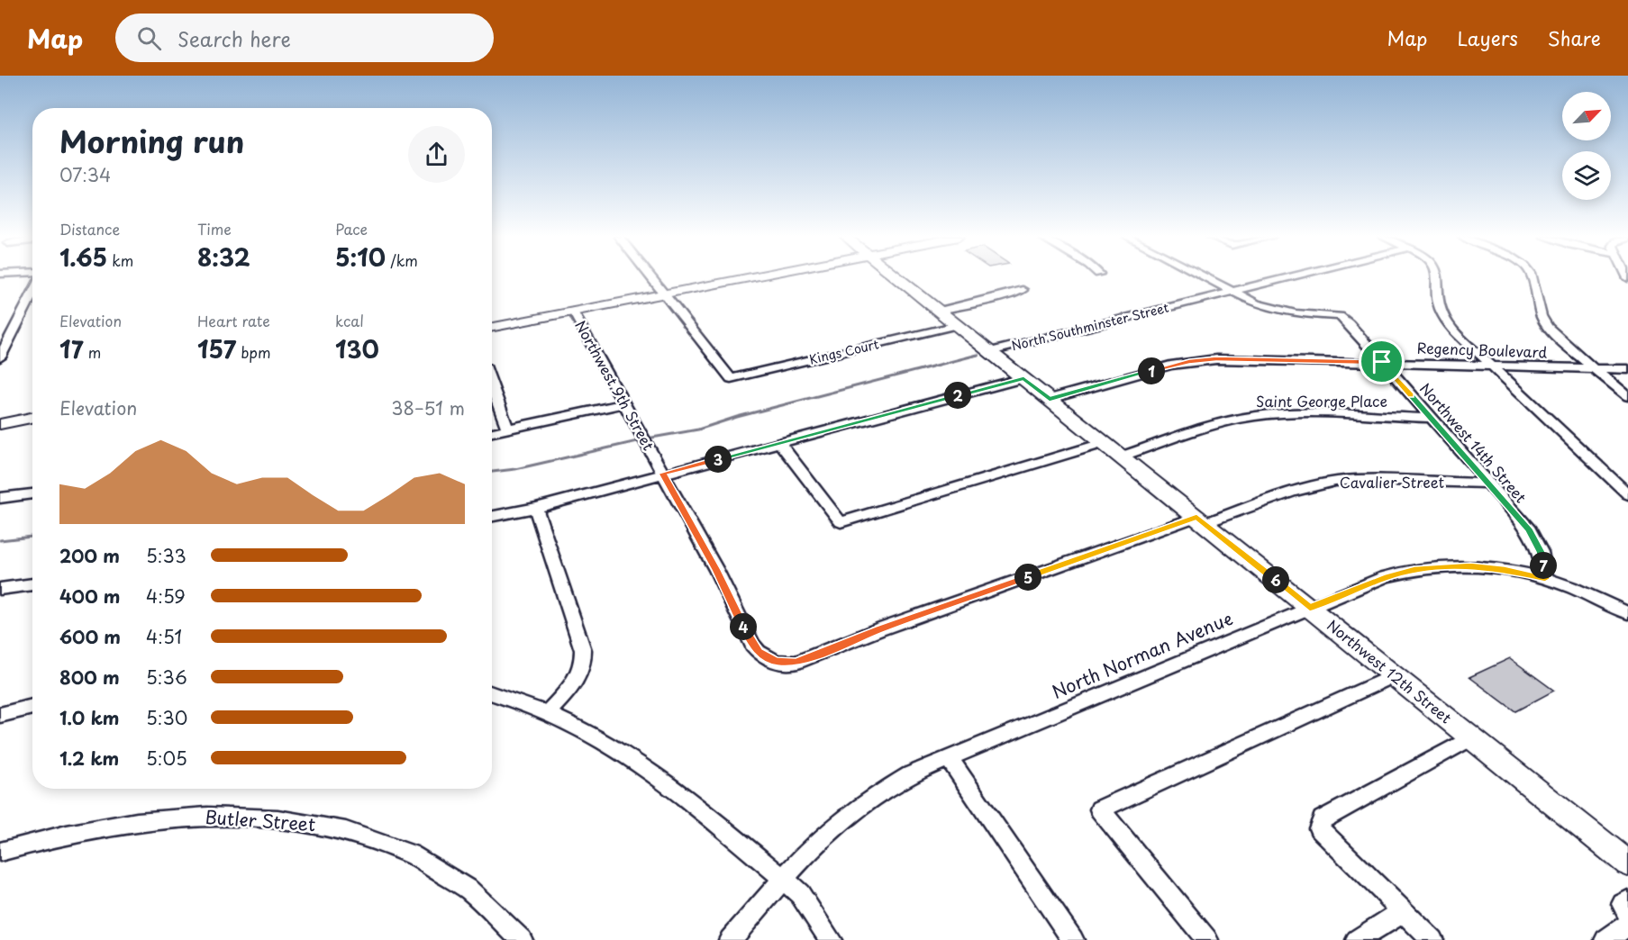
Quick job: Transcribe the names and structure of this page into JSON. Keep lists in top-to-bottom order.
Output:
{
  "streets": {
    "main road": ["Northwest 12th Street"],
    "street": [
      "North Southminster Street",
      "Regency Boulevard",
      "Kings Court",
      "Northwest 9th Street",
      "Saint George Place",
      "Northwest 14th Street",
      "Cavalier Street",
      "North Norman Avenue",
      "Butler Street"
    ]
  },
  "crossings": [
    ["North Southminster Street", "Northwest 14th Street"],
    ["North Southminster Street", "Northwest 12th Street"],
    ["Regency Boulevard", "Northwest 14th Street"],
    ["Regency Boulevard", "Northwest 12th Street"],
    ["Kings Court", "Northwest 12th Street"],
    ["Northwest 9th Street", "Cavalier Street"],
    ["Saint George Place", "Northwest 14th Street"],
    ["Saint George Place", "Northwest 12th Street"],
    ["Northwest 14th Street", "Cavalier Street"],
    ["Northwest 14th Street", "North Norman Avenue"],
    ["Cavalier Street", "Northwest 12th Street"],
    ["North Norman Avenue", "Northwest 12th Street"]
  ],
  "north": "top right",
  "page": {
    "header": "Map",
    "search": "Search here",
    "nav": ["Map", "Layers", "Share"],
    "heading": ["Morning run", "07:34"],
    "stats": [
      ["Distance", "1.65 km"],
      ["Time", "8:32"],
      ["Pace", "5:10 /km"],
      ["Elevation", "17 m"],
      ["Heart rate", "157 bpm"],
      ["kcal", "130"]
    ],
    "pins": [
      "1",
      "2",
      "3",
      "7",
      "5",
      "6",
      "4"
    ],
    "chart": ["Elevation", "38–51 m"],
    "list": [
      {
        "name": "200 m",
        "note": "5:33"
      },
      {
        "name": "400 m",
        "note": "4:59"
      },
      {
        "name": "600 m",
        "note": "4:51"
      },
      {
        "name": "800 m",
        "note": "5:36"
      },
      {
        "name": "1.0 km",
        "note": "5:30"
      },
      {
        "name": "1.2 km",
        "note": "5:05"
      }
    ]
  }
}
